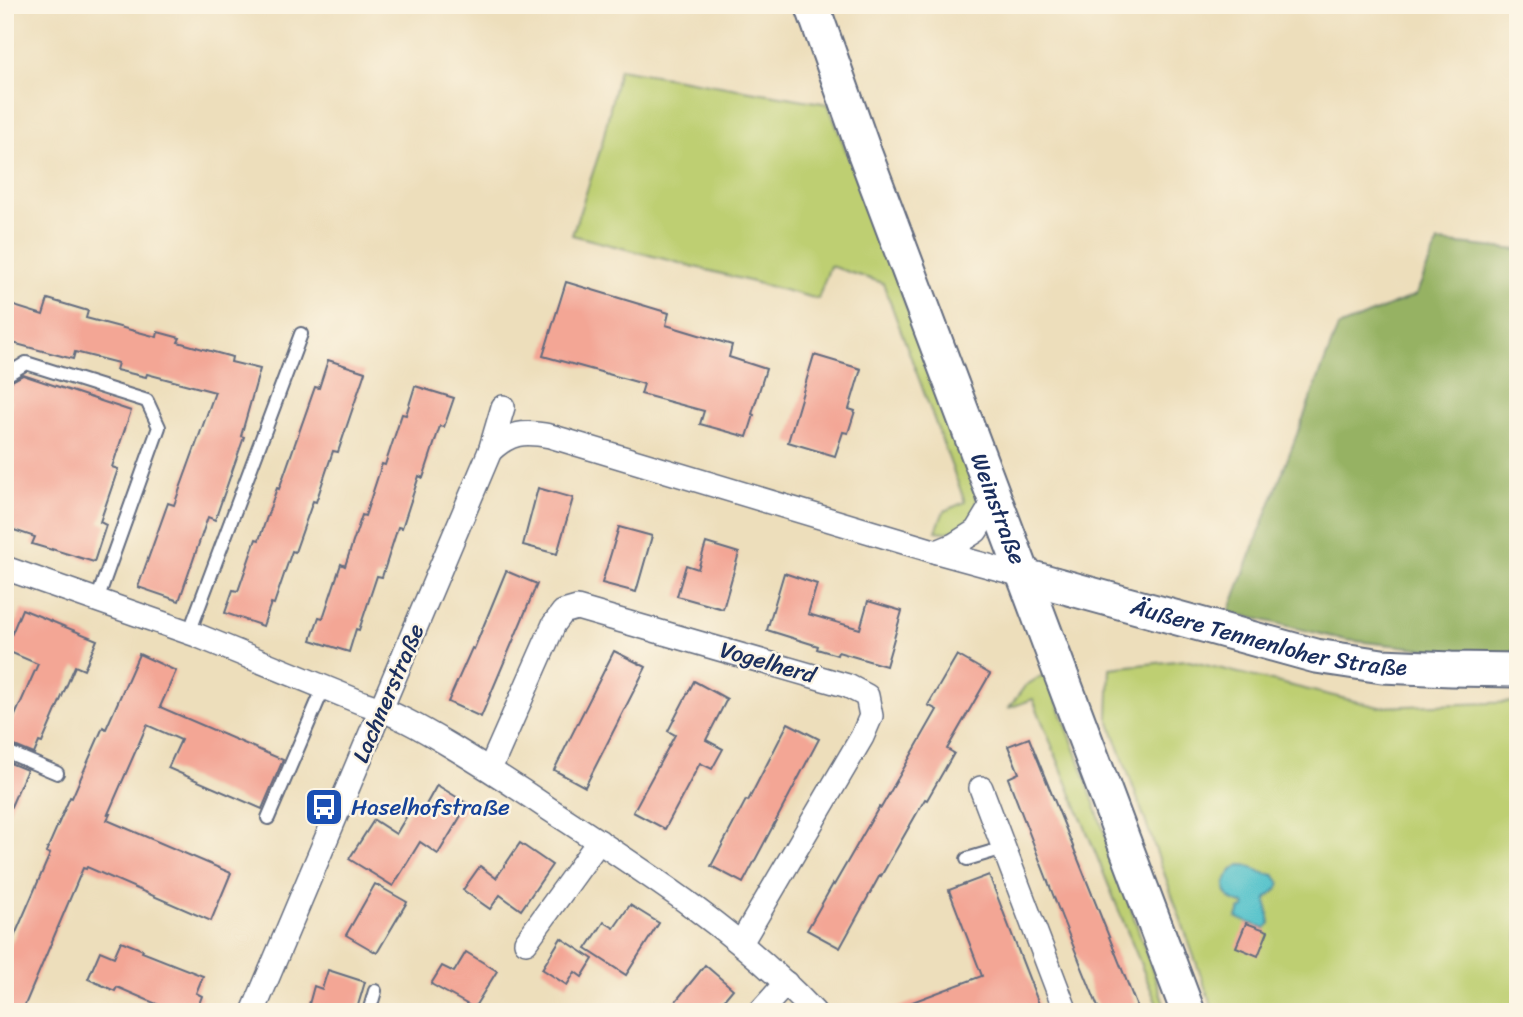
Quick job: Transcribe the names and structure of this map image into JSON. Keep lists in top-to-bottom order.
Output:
{
  "streets": {
    "main road": ["Weinstraße", "Äußere Tennenloher Straße"],
    "street": ["Vogelherd", "Lachnerstraße"]
  },
  "crossings": [
    ["Weinstraße", "Äußere Tennenloher Straße"]
  ],
  "places": {
    "bus stop": ["Haselhofstraße"]
  }
}
